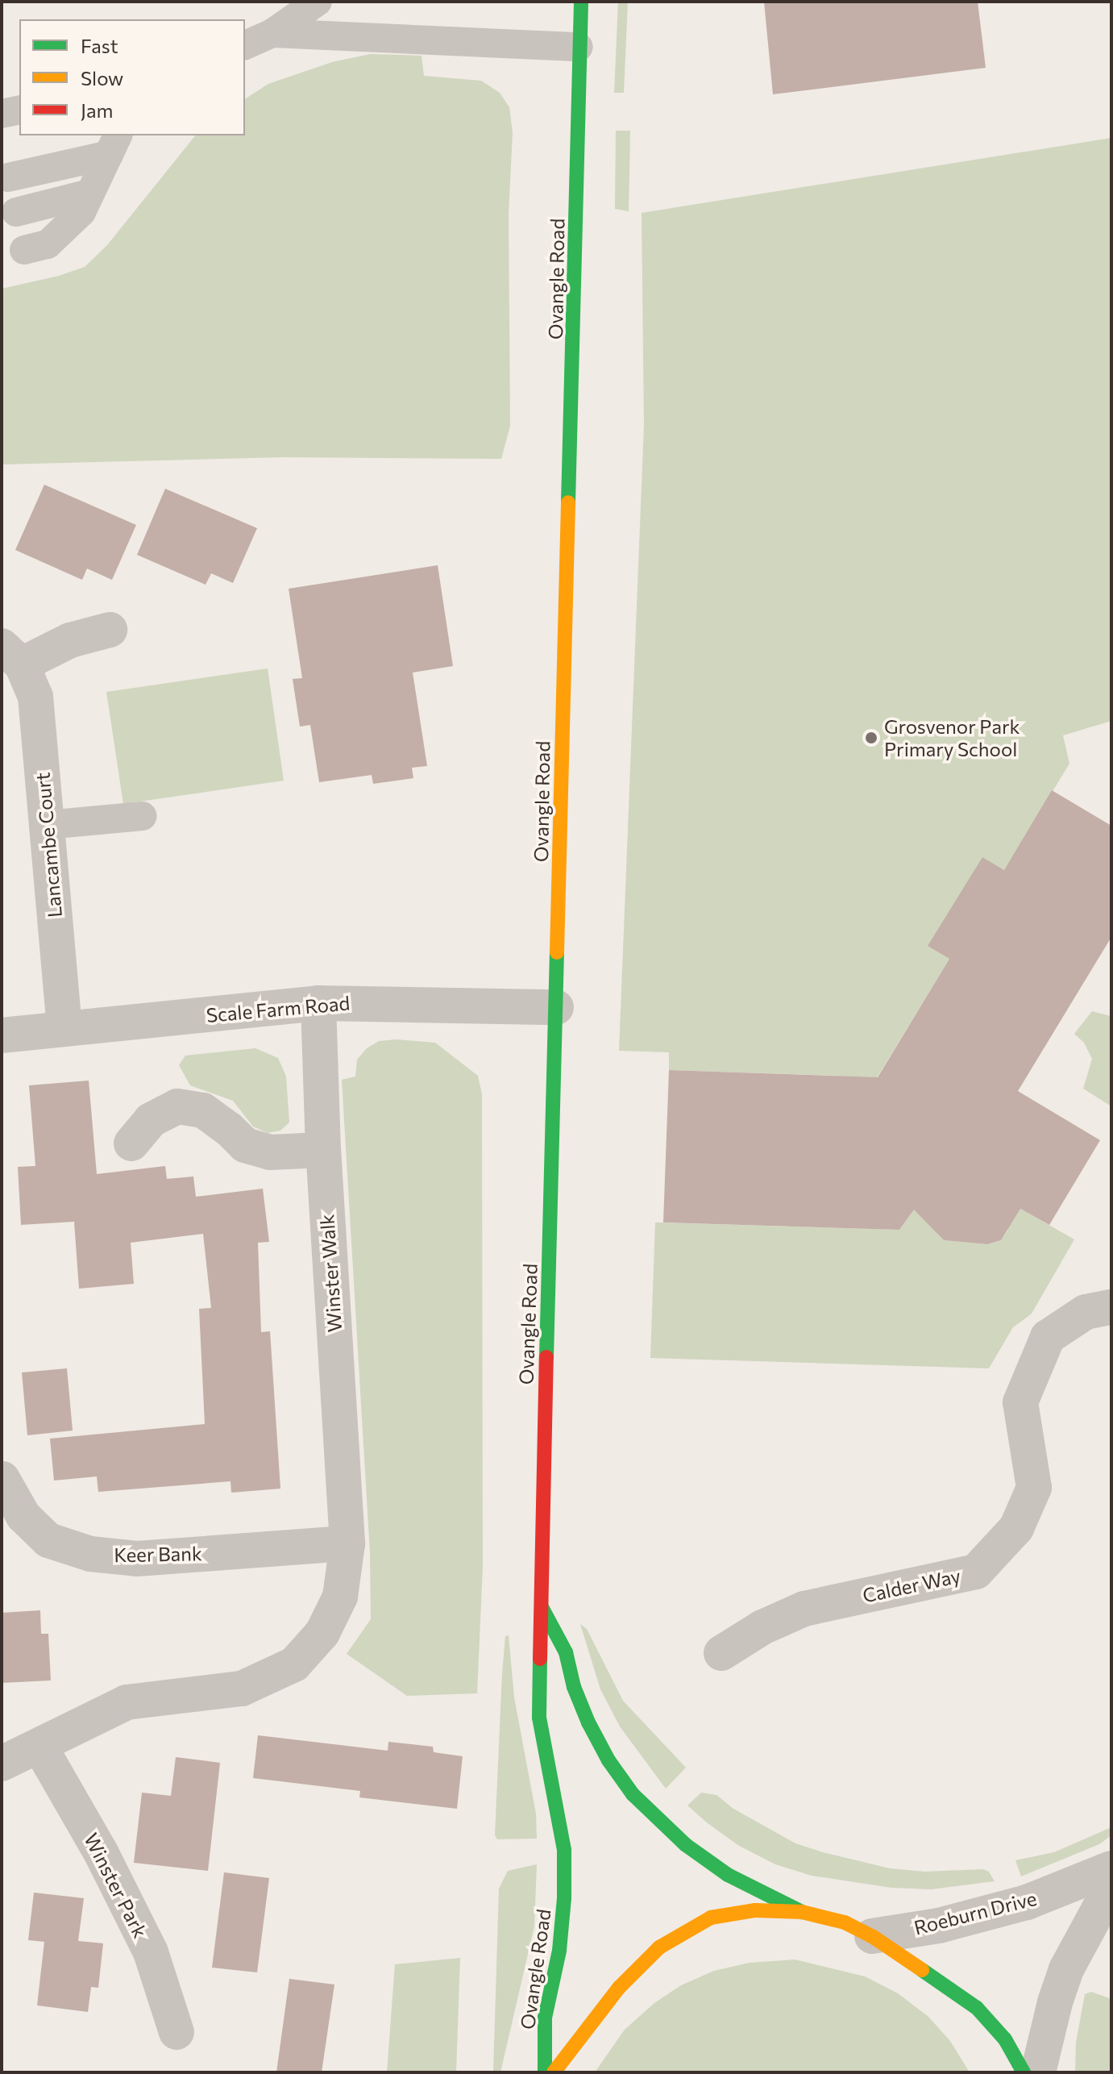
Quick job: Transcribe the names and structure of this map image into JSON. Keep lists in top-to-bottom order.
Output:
{
  "streets": {
    "main road": ["Ovangle Road"],
    "street": [
      "Lancambe Court",
      "Scale Farm Road",
      "Winster Walk",
      "Keer Bank",
      "Calder Way",
      "Winster Park",
      "Roeburn Drive"
    ]
  },
  "crossings": [
    ["Ovangle Road", "Scale Farm Road"],
    ["Lancambe Court", "Scale Farm Road"],
    ["Scale Farm Road", "Winster Walk"],
    ["Winster Walk", "Keer Bank"]
  ],
  "places": ["Grosvenor Park Primary School"],
  "legend": ["Fast", "Slow", "Jam"]
}
